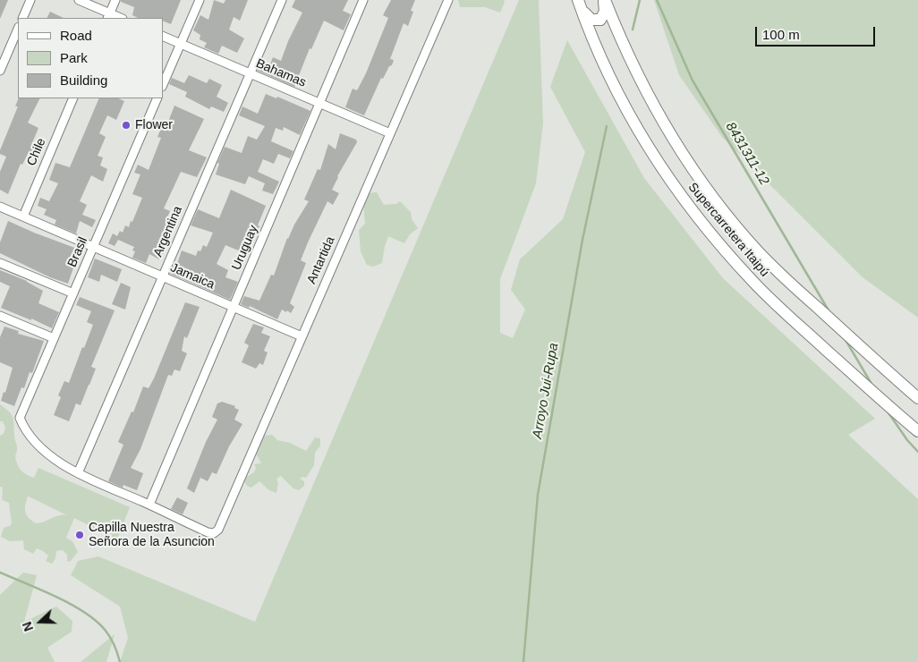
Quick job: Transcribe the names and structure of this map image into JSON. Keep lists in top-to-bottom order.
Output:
{
  "streets": {
    "street": [
      "Bahamas",
      "Chile",
      "Supercarretera Itaipú",
      "Argentina",
      "Uruguay",
      "Brasil",
      "Antartida",
      "Jamaica"
    ]
  },
  "crossings": [
    ["Bahamas", "Argentina"],
    ["Bahamas", "Uruguay"],
    ["Bahamas", "Antartida"],
    ["Chile", "Jamaica"],
    ["Argentina", "Brasil"],
    ["Argentina", "Jamaica"],
    ["Uruguay", "Antartida"],
    ["Uruguay", "Jamaica"],
    ["Brasil", "Jamaica"],
    ["Antartida", "Jamaica"]
  ],
  "water": ["8431311-12", "Arroyo Jui-Rupa"],
  "places": ["Flower", "Capilla Nuestra Señora de la Asuncion"],
  "legend": ["Road", "Park", "Building"],
  "scale_bar": "100 m",
  "north": "left"
}
